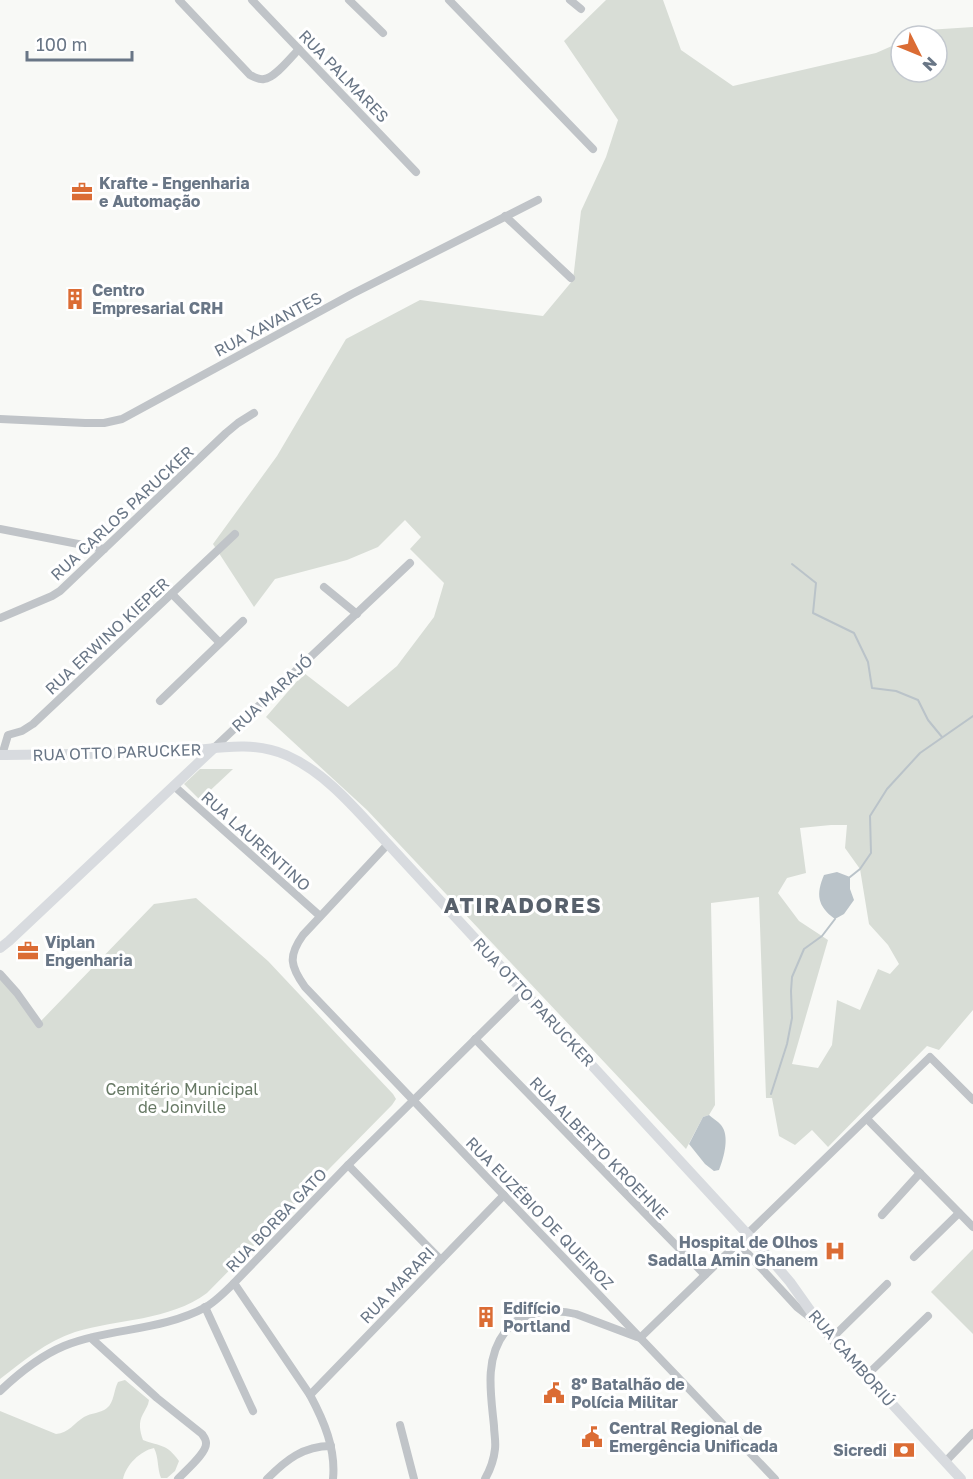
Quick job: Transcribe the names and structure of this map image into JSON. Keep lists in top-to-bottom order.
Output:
{
  "streets": {
    "main road": ["RUA MARAJÓ", "RUA OTTO PARUCKER", "RUA CAMBORIÚ"],
    "street": [
      "RUA PALMARES",
      "RUA XAVANTES",
      "RUA CARLOS PARUCKER",
      "RUA ERWINO KIEPER",
      "RUA LAURENTINO",
      "RUA ALBERTO KROEHNE",
      "RUA EUZÉBIO DE QUEIROZ",
      "RUA BORBA GATO",
      "RUA MARARI"
    ]
  },
  "crossings": [
    ["RUA ERWINO KIEPER", "RUA OTTO PARUCKER"],
    ["RUA MARAJÓ", "RUA OTTO PARUCKER"],
    ["RUA MARAJÓ", "RUA LAURENTINO"],
    ["RUA OTTO PARUCKER", "RUA BORBA GATO"],
    ["RUA OTTO PARUCKER", "RUA CAMBORIÚ"],
    ["RUA LAURENTINO", "RUA EUZÉBIO DE QUEIROZ"],
    ["RUA ALBERTO KROEHNE", "RUA BORBA GATO"],
    ["RUA EUZÉBIO DE QUEIROZ", "RUA BORBA GATO"],
    ["RUA EUZÉBIO DE QUEIROZ", "RUA MARARI"]
  ],
  "districts": ["ATIRADORES"],
  "parks": ["Cemitério Municipal de Joinville"],
  "places": {
    "office": ["Krafte - Engenharia e Automação", "Viplan Engenharia"],
    "building": ["Centro Empresarial CRH", "Edifício Portland"],
    "hospital": ["Hospital de Olhos Sadalla Amin Ghanem"],
    "public building": ["8º Batalhão de Polícia Militar", "Central Regional de Emergência Unificada"],
    "bank": ["Sicredi"]
  },
  "scale_bar": "100 m",
  "north": "bottom right"
}
